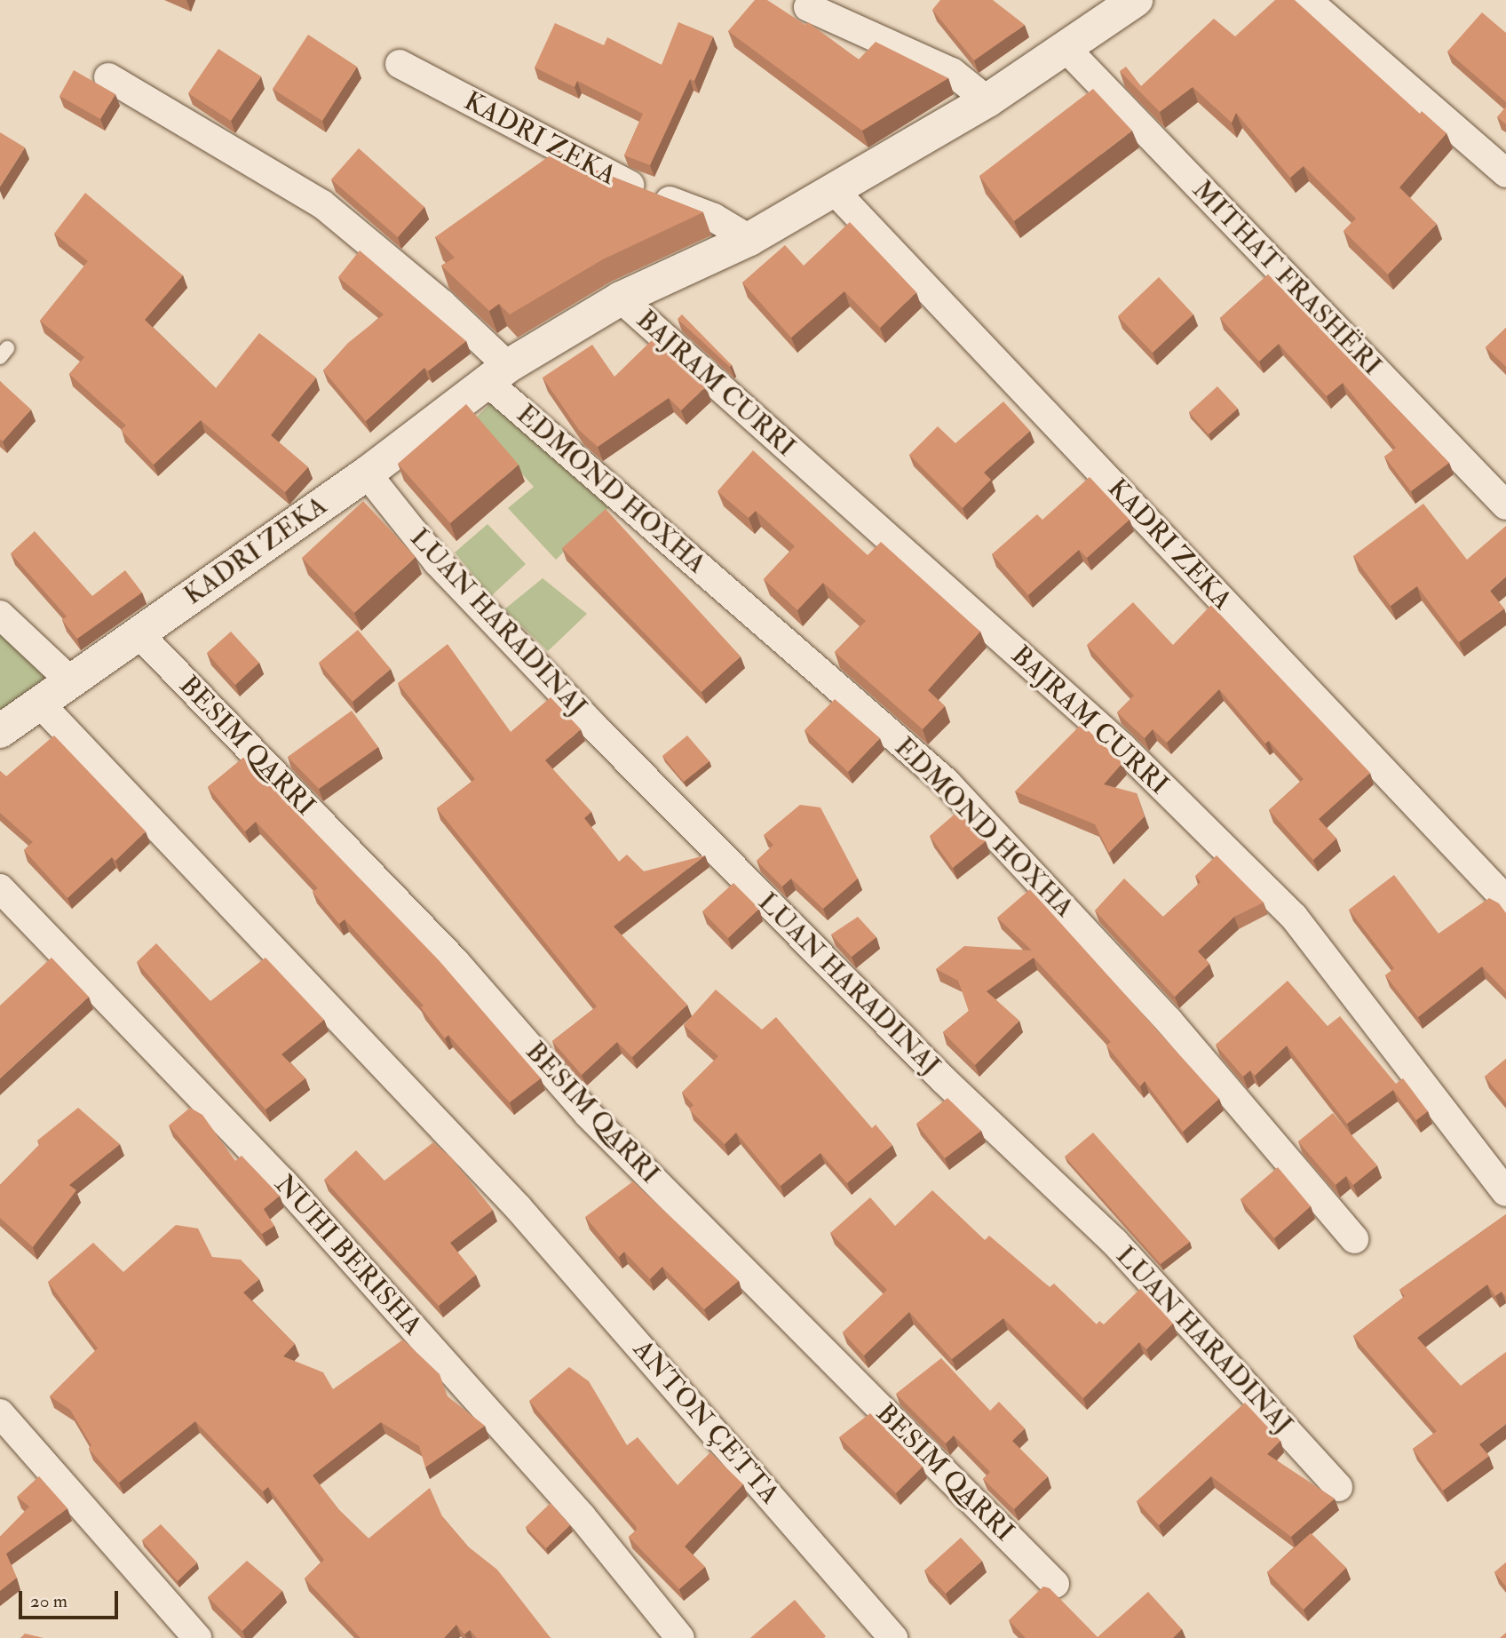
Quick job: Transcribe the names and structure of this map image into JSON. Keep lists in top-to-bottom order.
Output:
{
  "streets": {
    "street": [
      "KADRI ZEKA",
      "MITHAT FRASHËRI",
      "BAJRAM CURRI",
      "EDMOND HOXHA",
      "LUAN HARADINAJ",
      "BESIM QARRI",
      "NUHI BERISHA",
      "ANTON ÇETTA"
    ]
  },
  "crossings": [
    ["KADRI ZEKA", "MITHAT FRASHËRI"],
    ["KADRI ZEKA", "BAJRAM CURRI"],
    ["KADRI ZEKA", "EDMOND HOXHA"],
    ["KADRI ZEKA", "LUAN HARADINAJ"],
    ["KADRI ZEKA", "BESIM QARRI"],
    ["KADRI ZEKA", "ANTON ÇETTA"]
  ],
  "scale_bar": "20 m"
}
